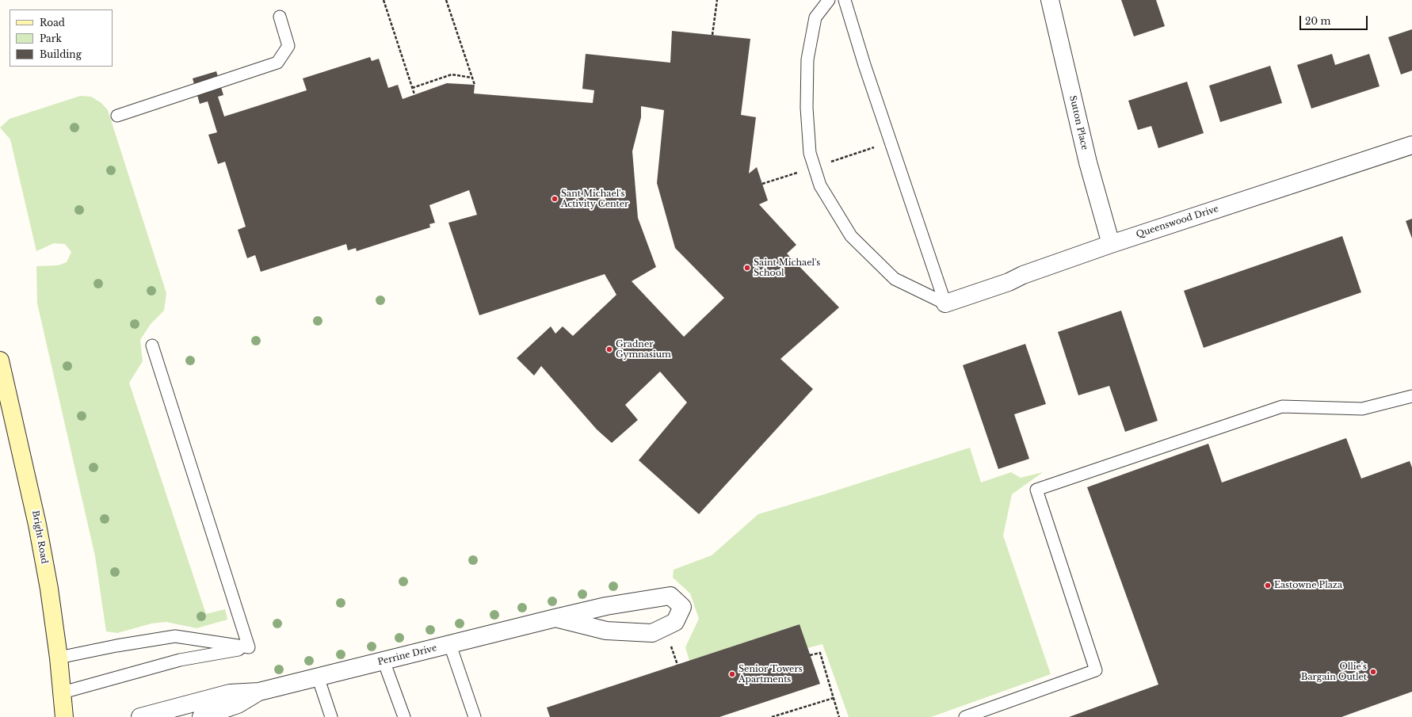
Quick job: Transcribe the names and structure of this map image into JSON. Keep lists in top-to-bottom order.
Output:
{
  "streets": {
    "main road": ["Bright Road"],
    "street": ["Sutton Place", "Queenswood Drive", "Perrine Drive"]
  },
  "crossings": [
    ["Sutton Place", "Queenswood Drive"]
  ],
  "places": [
    "Sant Michael's Activity Center",
    "Saint Michael's School",
    "Gradner Gymnasium",
    "Eastowne Plaza",
    "Ollie's Bargain Outlet",
    "Senior Towers Apartments"
  ],
  "legend": ["Road", "Park", "Building"],
  "scale_bar": "20 m"
}
